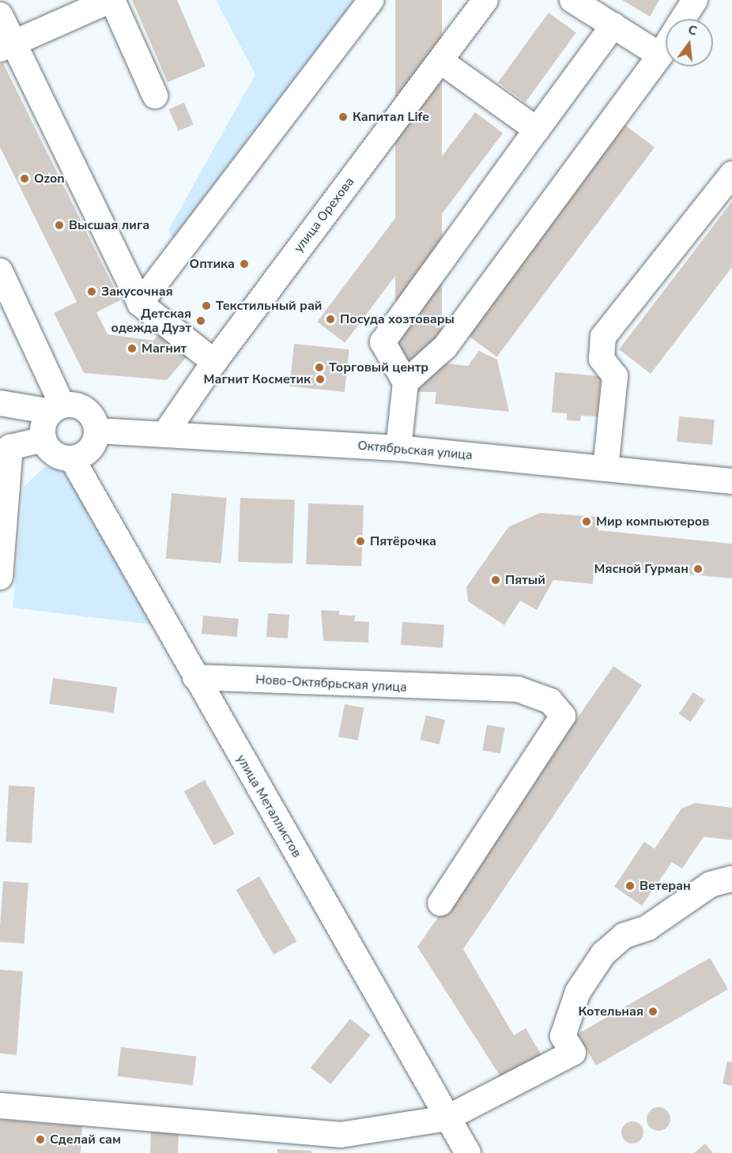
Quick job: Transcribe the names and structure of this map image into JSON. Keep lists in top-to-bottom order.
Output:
{
  "streets": {
    "street": [
      "улица Орехова",
      "Октябрьская улица",
      "Ново-Октябрьская улица",
      "улица Металлистов"
    ]
  },
  "crossings": [
    ["улица Орехова", "Октябрьская улица"],
    ["Октябрьская улица", "улица Металлистов"],
    ["Ново-Октябрьская улица", "улица Металлистов"]
  ],
  "places": [
    "Капитал Life",
    "Ozon",
    "Высшая лига",
    "Оптика",
    "Закусочная",
    "Текстильный рай",
    "Посуда хозтовары",
    "Детская одежда Дуэт",
    "Магнит",
    "Торговый центр",
    "Магнит Косметик",
    "Мир компьютеров",
    "Пятёрочка",
    "Мясной Гурман",
    "Пятый",
    "Ветеран",
    "Котельная",
    "Сделай сам"
  ],
  "north": "top"
}
